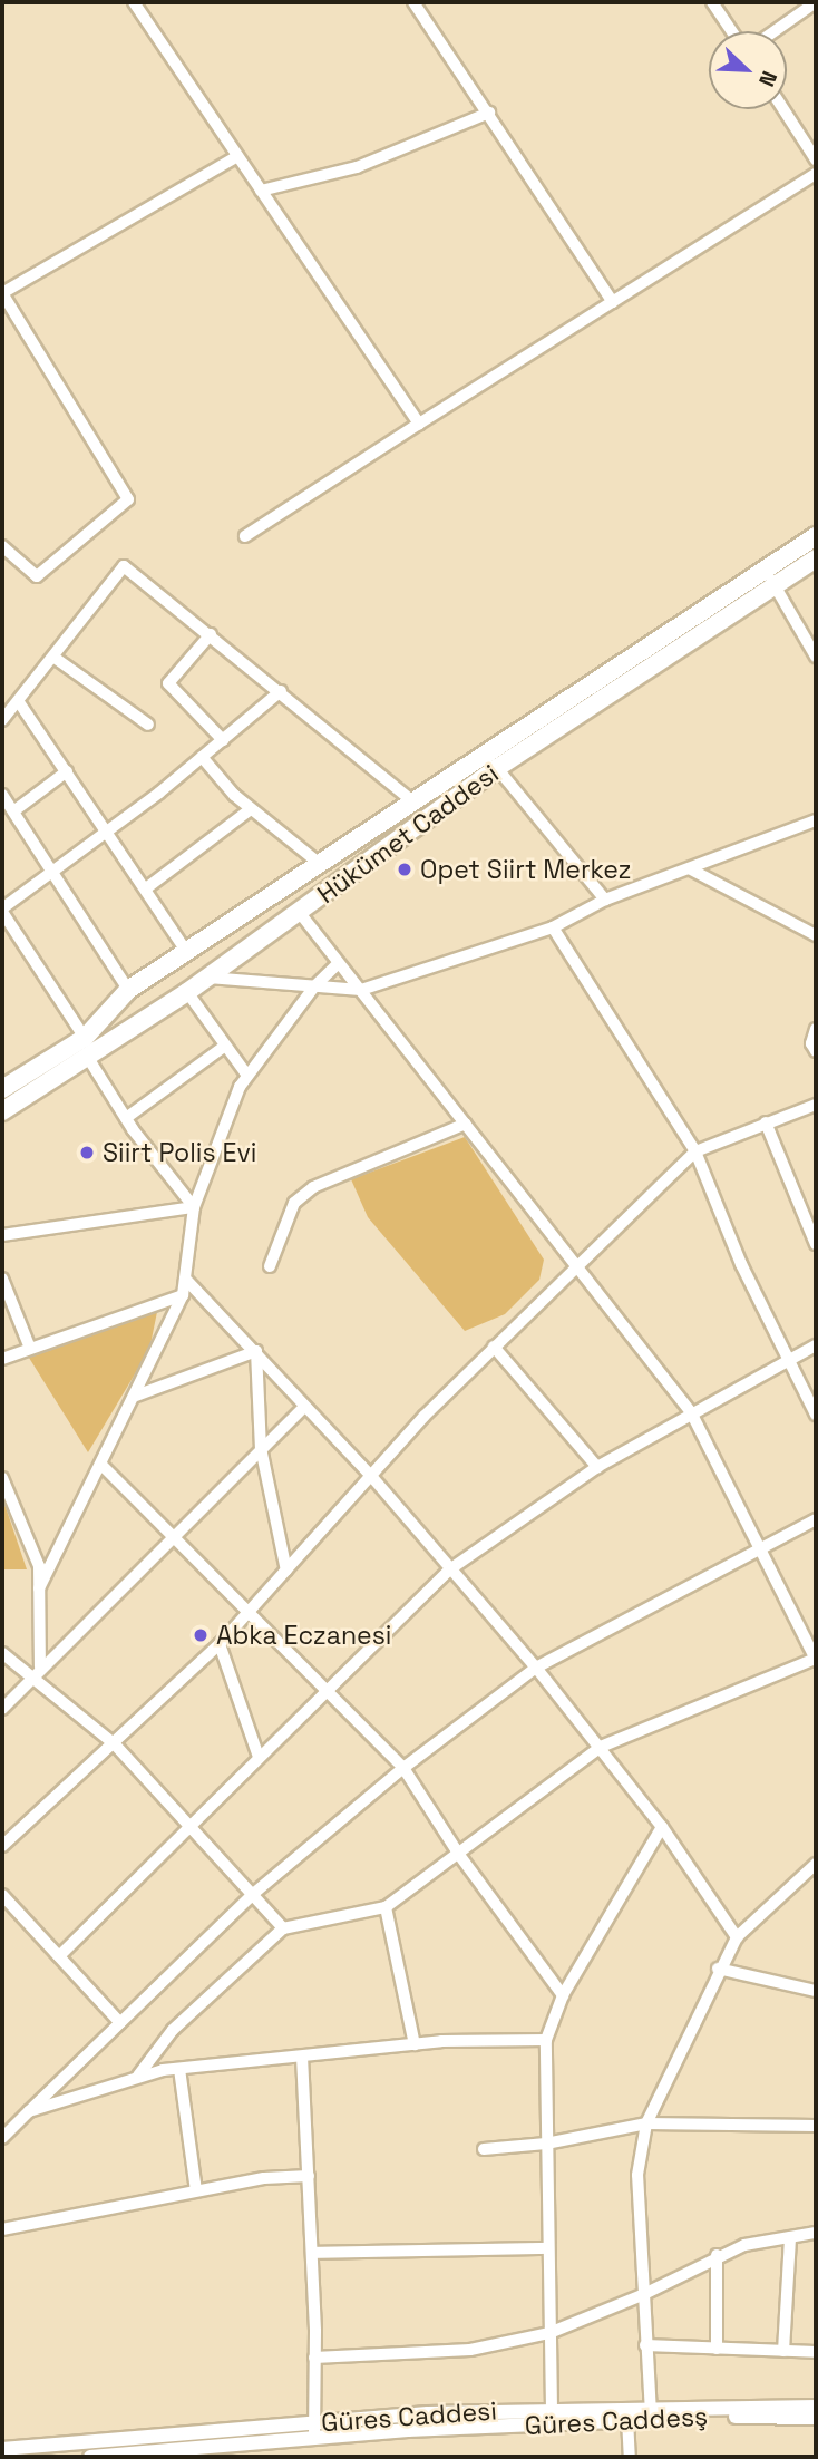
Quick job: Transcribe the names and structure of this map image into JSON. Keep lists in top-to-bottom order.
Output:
{
  "streets": {
    "main road": ["Hükümet Caddesi"],
    "street": ["Güres Caddesi", "Güres Caddesş"]
  },
  "crossings": [
    ["Güres Caddesi", "Güres Caddesş"]
  ],
  "places": ["Opet Siirt Merkez", "Siirt Polis Evi", "Abka Eczanesi"],
  "north": "bottom right"
}
